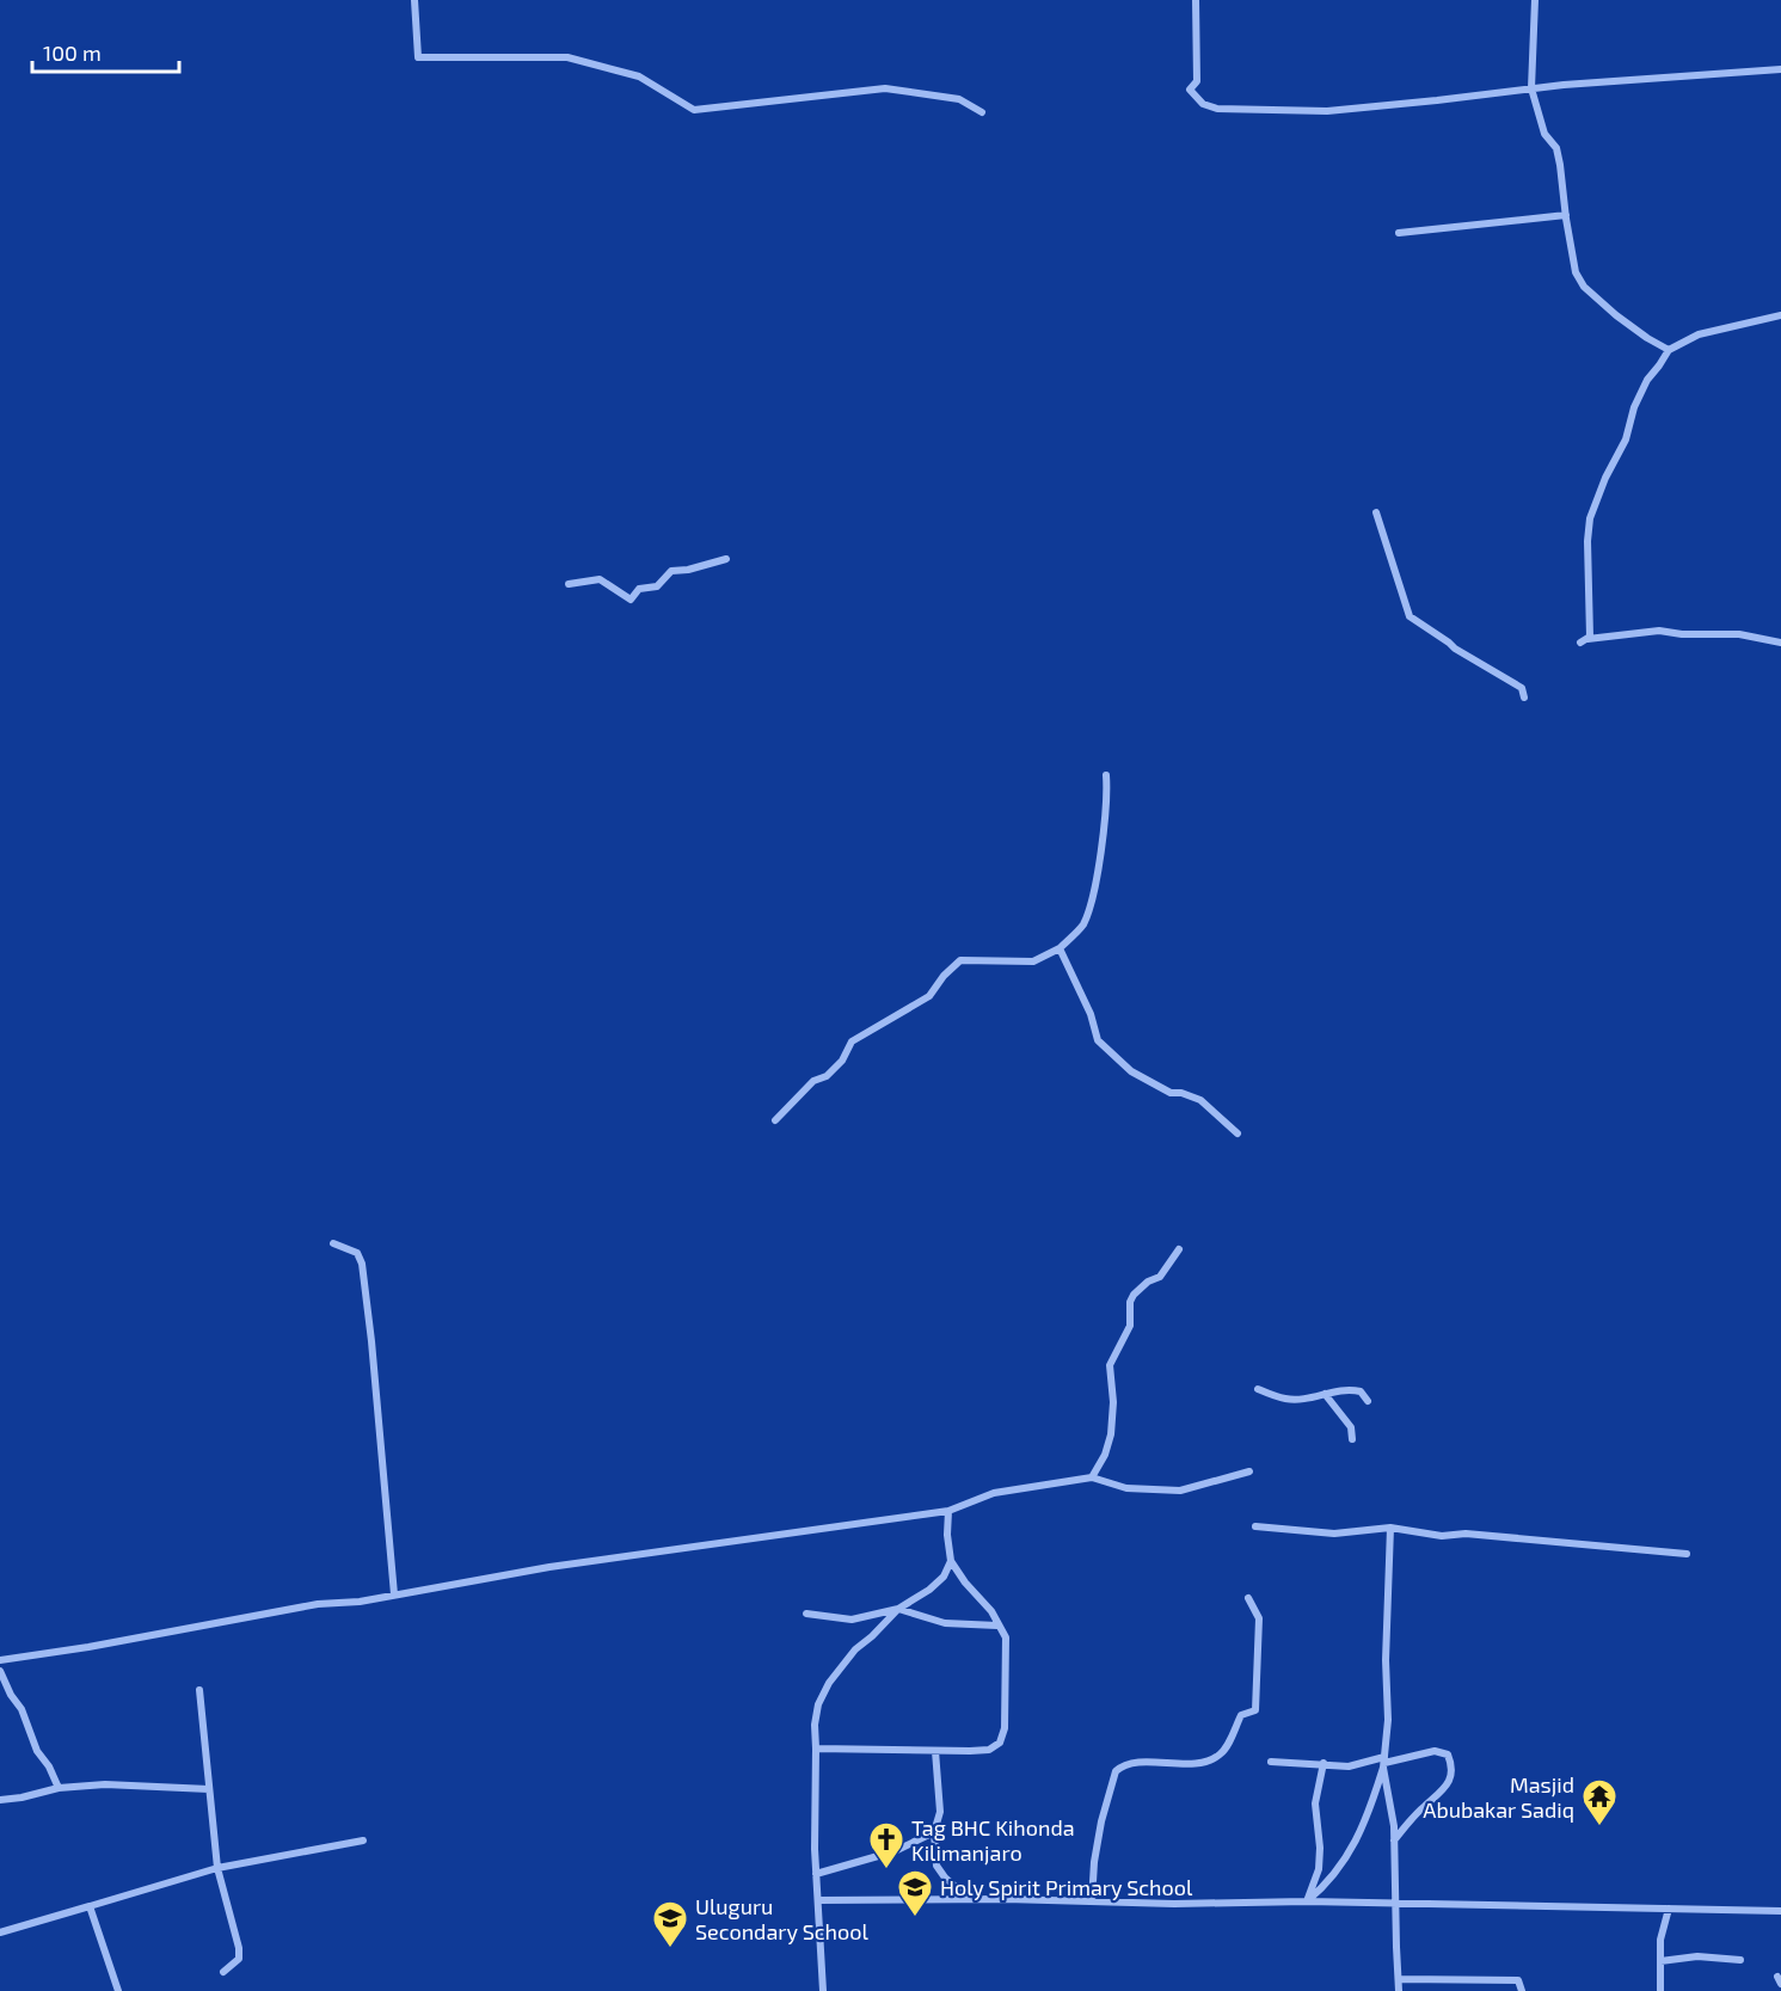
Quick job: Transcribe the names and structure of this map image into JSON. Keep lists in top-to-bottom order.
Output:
{
  "places": {
    "temple": ["Masjid Abubakar Sadiq"],
    "church": ["Tag BHC Kihonda Kilimanjaro"],
    "school or university": ["Holy Spirit Primary School", "Uluguru Secondary School"]
  },
  "scale_bar": "100 m"
}
